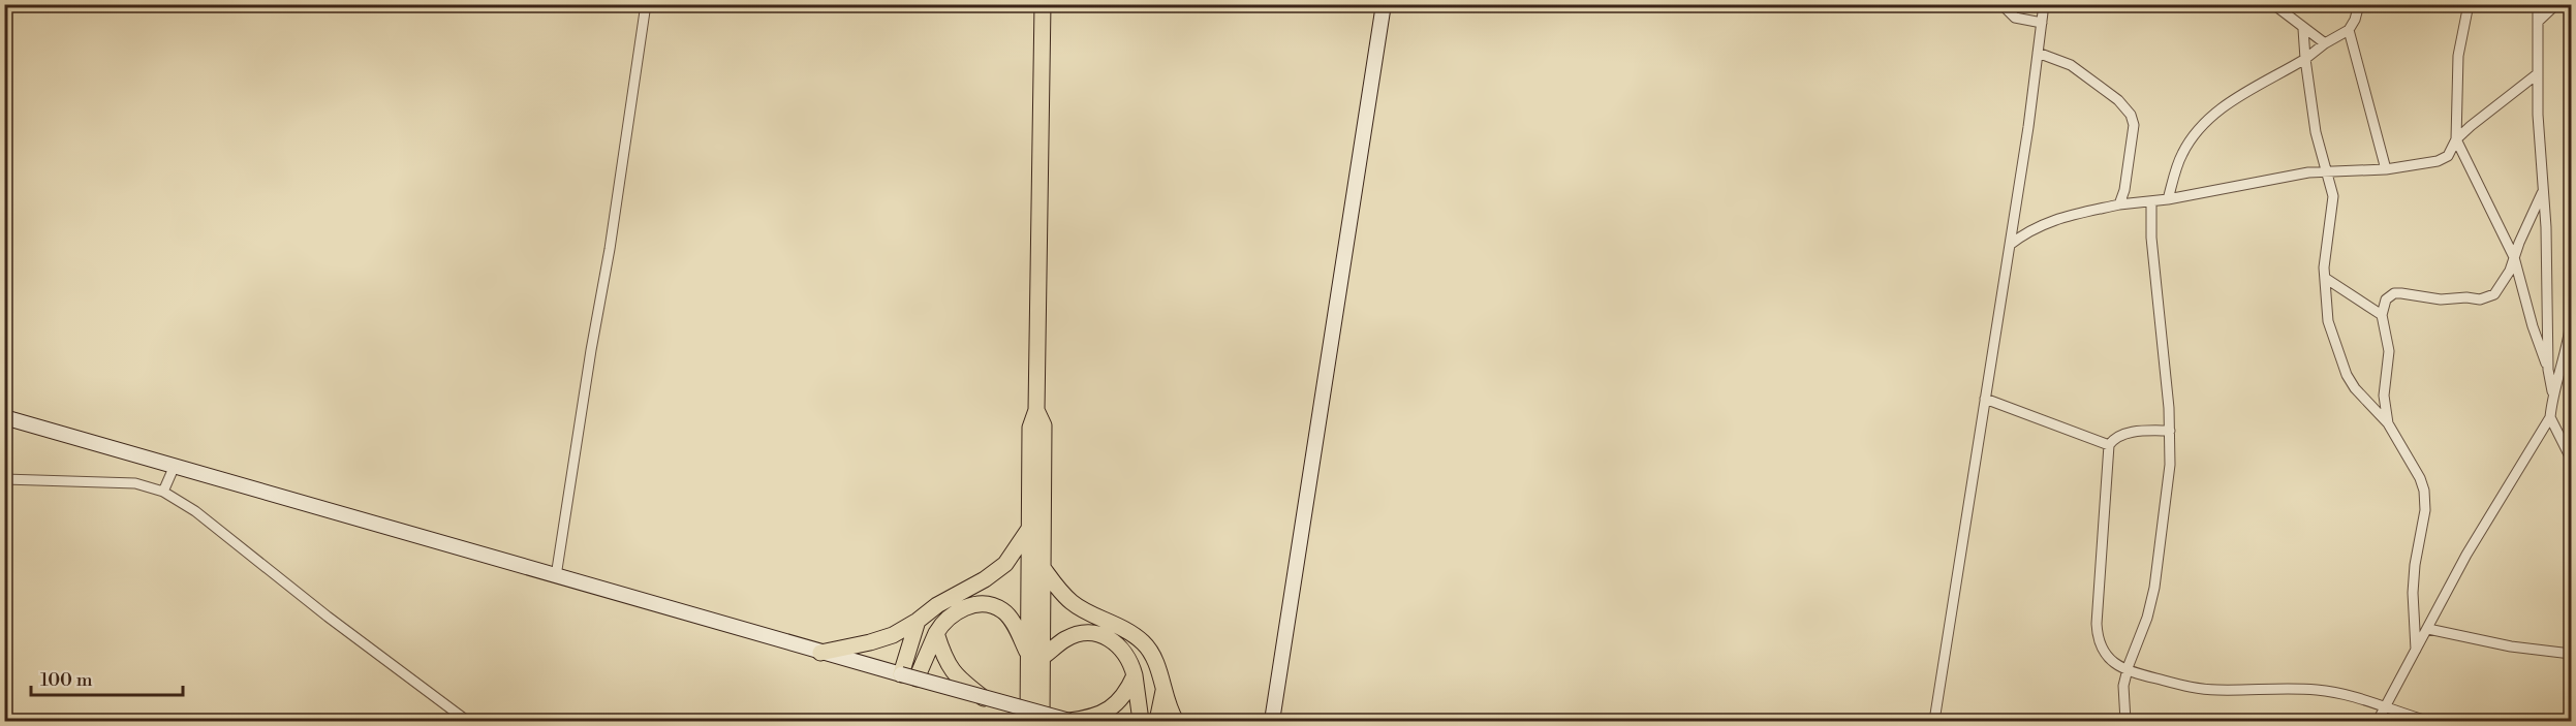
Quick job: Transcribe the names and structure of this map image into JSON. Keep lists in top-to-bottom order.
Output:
{
  "scale_bar": "100 m"
}
